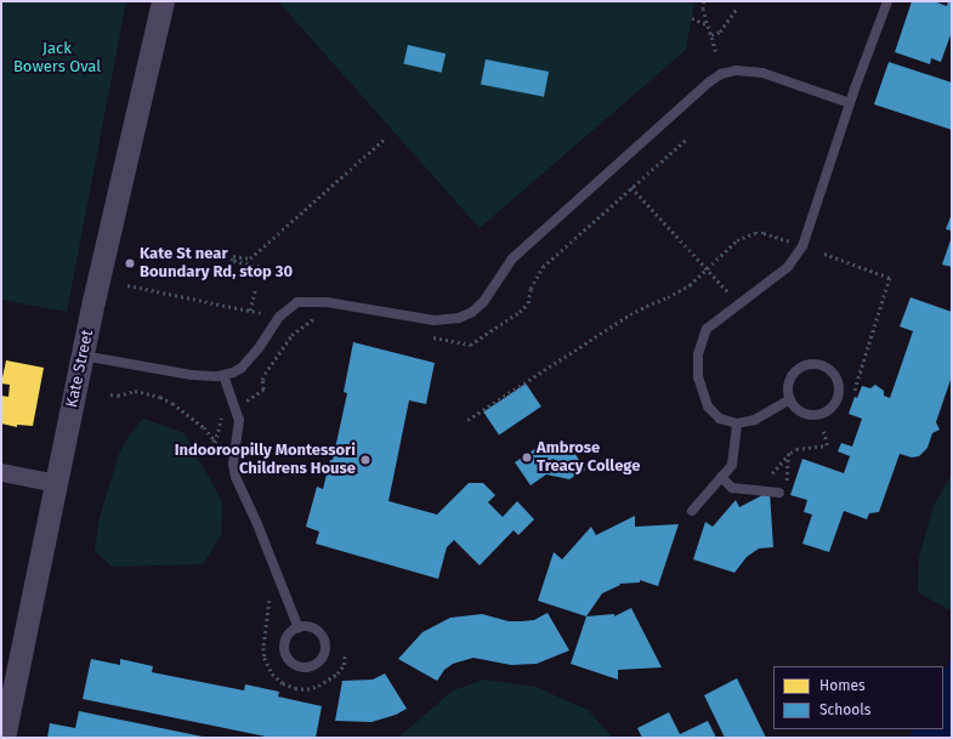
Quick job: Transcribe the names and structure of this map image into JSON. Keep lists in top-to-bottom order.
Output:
{
  "streets": {
    "street": ["Kate Street"]
  },
  "parks": ["Jack Bowers Oval"],
  "places": ["Kate St near Boundary Rd, stop 30", "Ambrose Treacy College", "Indooroopilly Montessori Childrens House"],
  "legend": ["Homes", "Schools"]
}
